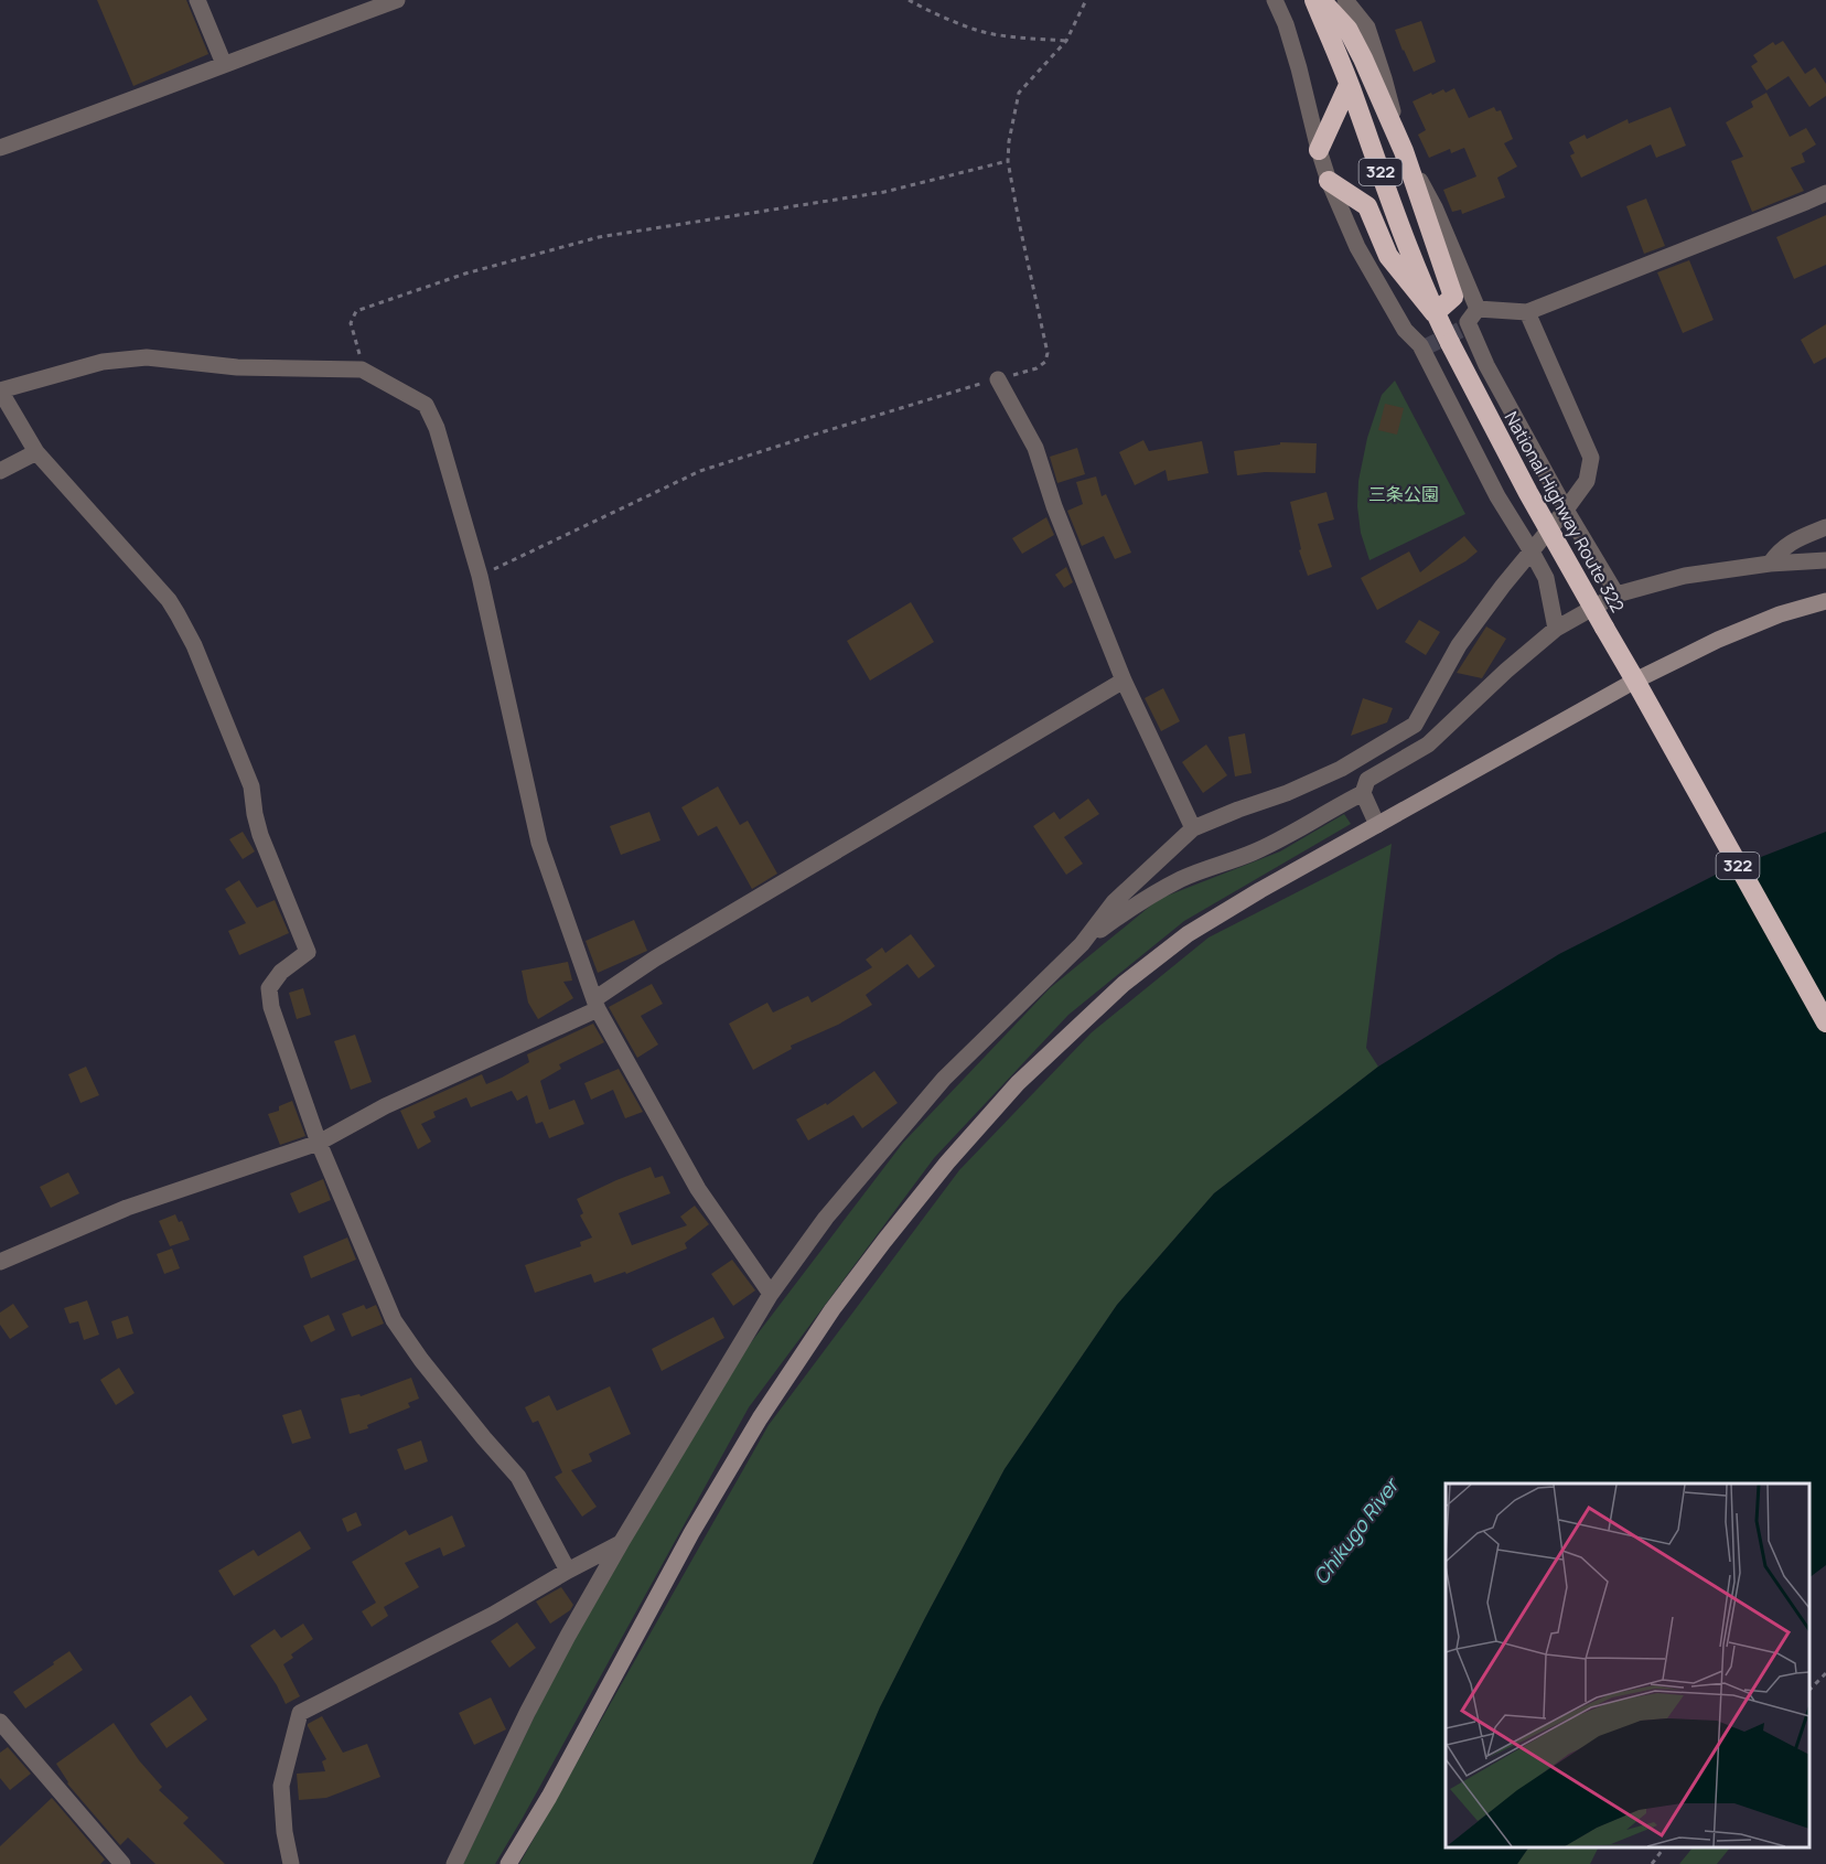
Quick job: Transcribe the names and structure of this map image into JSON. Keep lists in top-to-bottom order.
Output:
{
  "streets": {
    "highway": ["322", "National Highway Route 322"]
  },
  "water": ["Chikugo River"],
  "parks": ["三条公園"]
}
